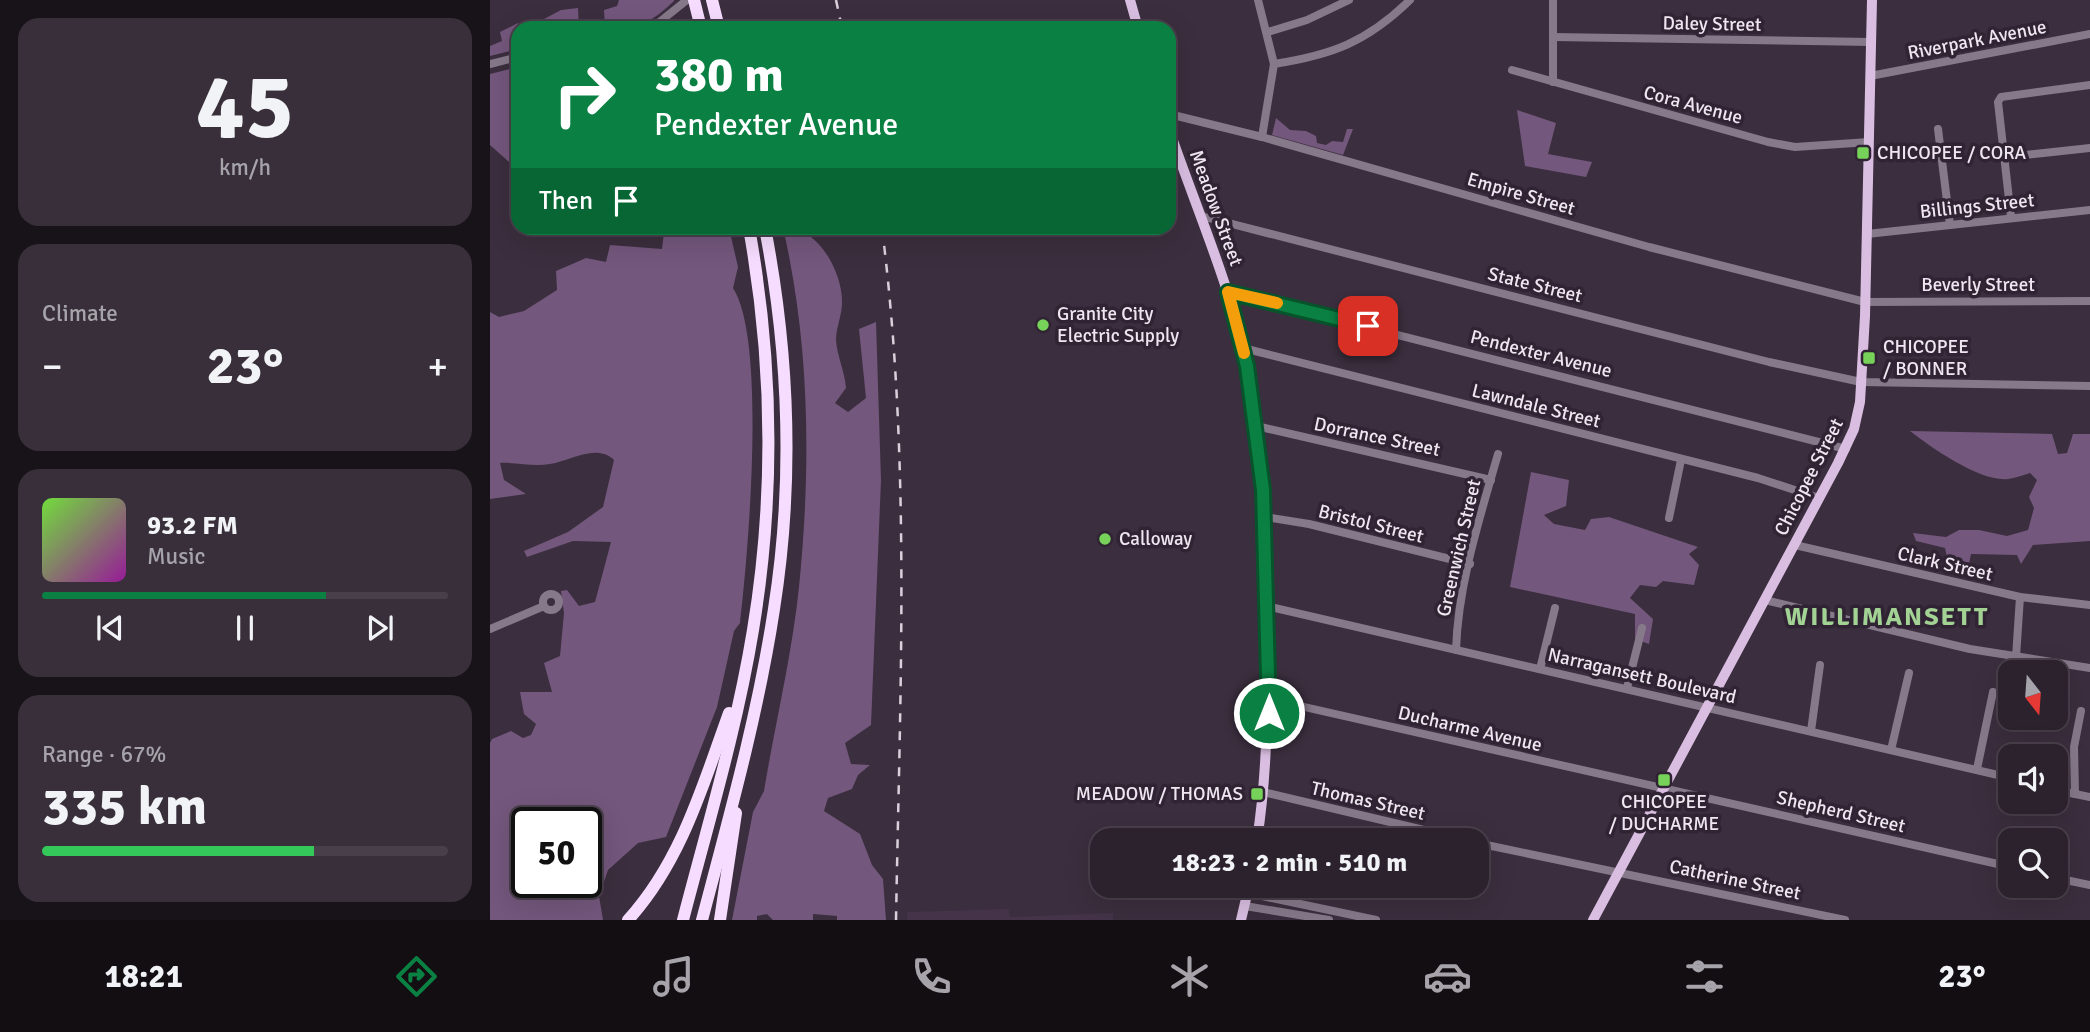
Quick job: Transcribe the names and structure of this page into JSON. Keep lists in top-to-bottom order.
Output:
{
  "streets": {
    "main road": ["Meadow Street", "Chicopee Street"],
    "street": [
      "Daley Street",
      "Riverpark Avenue",
      "Cora Avenue",
      "Empire Street",
      "Billings Street",
      "State Street",
      "Beverly Street",
      "Pendexter Avenue",
      "Lawndale Street",
      "Dorrance Street",
      "Bristol Street",
      "Greenwich Street",
      "Clark Street",
      "Narragansett Boulevard",
      "Ducharme Avenue",
      "Thomas Street",
      "Shepherd Street",
      "Catherine Street"
    ]
  },
  "crossings": [
    ["Daley Street", "Chicopee Street"],
    ["Riverpark Avenue", "Chicopee Street"],
    ["Cora Avenue", "Chicopee Street"],
    ["Empire Street", "Beverly Street"],
    ["Empire Street", "Chicopee Street"],
    ["Billings Street", "Chicopee Street"],
    ["Meadow Street", "State Street"],
    ["Meadow Street", "Pendexter Avenue"],
    ["Meadow Street", "Lawndale Street"],
    ["Meadow Street", "Dorrance Street"],
    ["Meadow Street", "Bristol Street"],
    ["Meadow Street", "Narragansett Boulevard"],
    ["Meadow Street", "Ducharme Avenue"],
    ["Meadow Street", "Thomas Street"],
    ["State Street", "Chicopee Street"],
    ["Beverly Street", "Chicopee Street"],
    ["Pendexter Avenue", "Chicopee Street"],
    ["Lawndale Street", "Chicopee Street"],
    ["Dorrance Street", "Greenwich Street"],
    ["Chicopee Street", "Clark Street"],
    ["Chicopee Street", "Narragansett Boulevard"],
    ["Chicopee Street", "Ducharme Avenue"],
    ["Chicopee Street", "Shepherd Street"],
    ["Chicopee Street", "Catherine Street"],
    ["Bristol Street", "Greenwich Street"],
    ["Greenwich Street", "Narragansett Boulevard"],
    ["Ducharme Avenue", "Shepherd Street"]
  ],
  "districts": ["WILLIMANSETT"],
  "places": {
    "transit": [
      "CHICOPEE / CORA",
      "CHICOPEE / BONNER",
      "CHICOPEE / DUCHARME",
      "MEADOW / THOMAS"
    ],
    "other": ["Granite City Electric Supply", "Calloway"]
  },
  "north": "bottom",
  "page": {
    "tile": [
      ["45", "km/h"],
      "Climate",
      ["Range · 67%", "335 km"]
    ],
    "turn": ["380 m", "Pendexter Avenue"],
    "then": "Then",
    "heat": ["−", "23°", "+"],
    "song": ["93.2 FM", "Music"],
    "limit": "50",
    "trip": "18:23 · 2 min · 510 m",
    "tabs": ["18:21", "23°"]
  }
}
